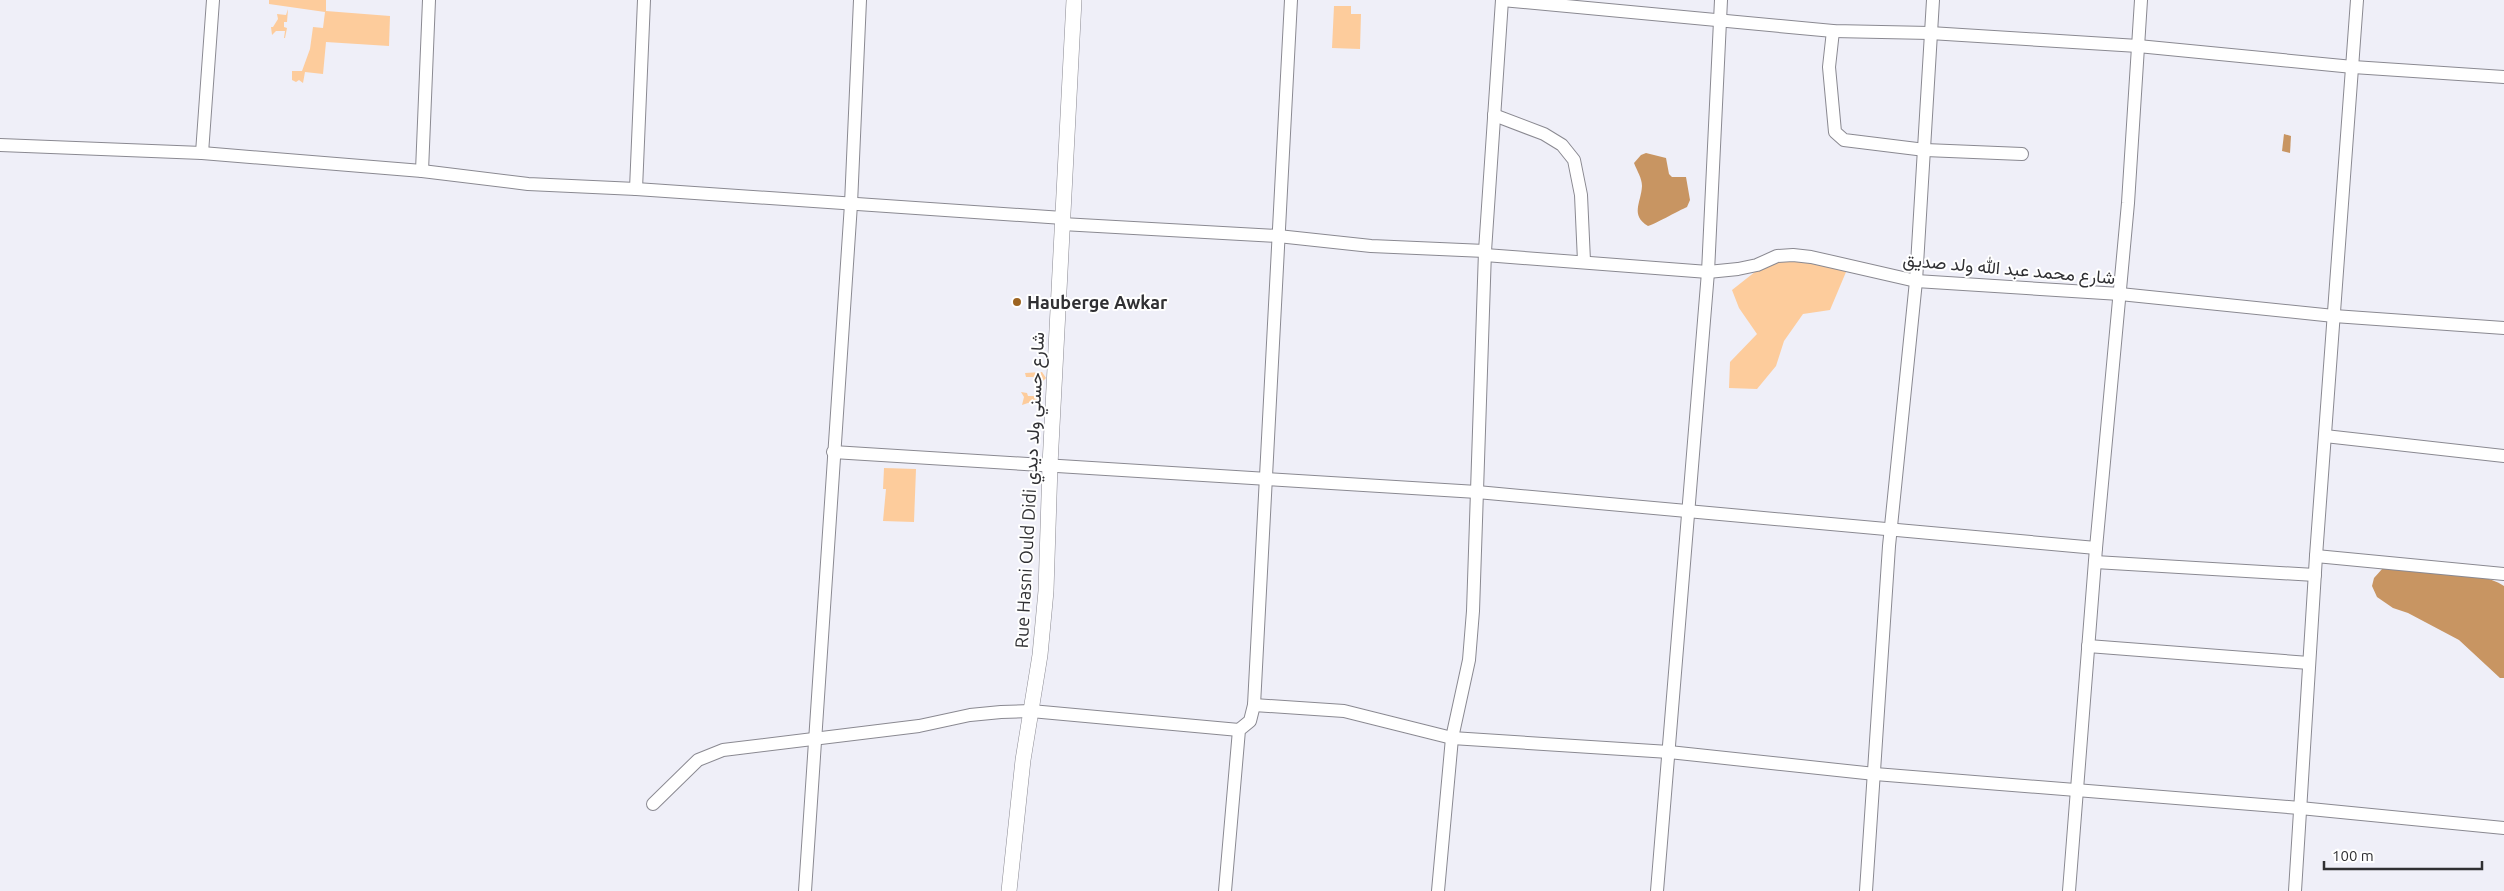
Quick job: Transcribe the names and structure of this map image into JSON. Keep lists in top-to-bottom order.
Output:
{
  "streets": {
    "street": ["شارع محمد عبد الله ولد صديق", "Rue Hasni Ould Didi شارع حسني ولد ديدي"]
  },
  "crossings": [
    ["شارع محمد عبد الله ولد صديق", "Rue Hasni Ould Didi شارع حسني ولد ديدي"]
  ],
  "places": ["Hauberge Awkar"],
  "scale_bar": "100 m"
}
